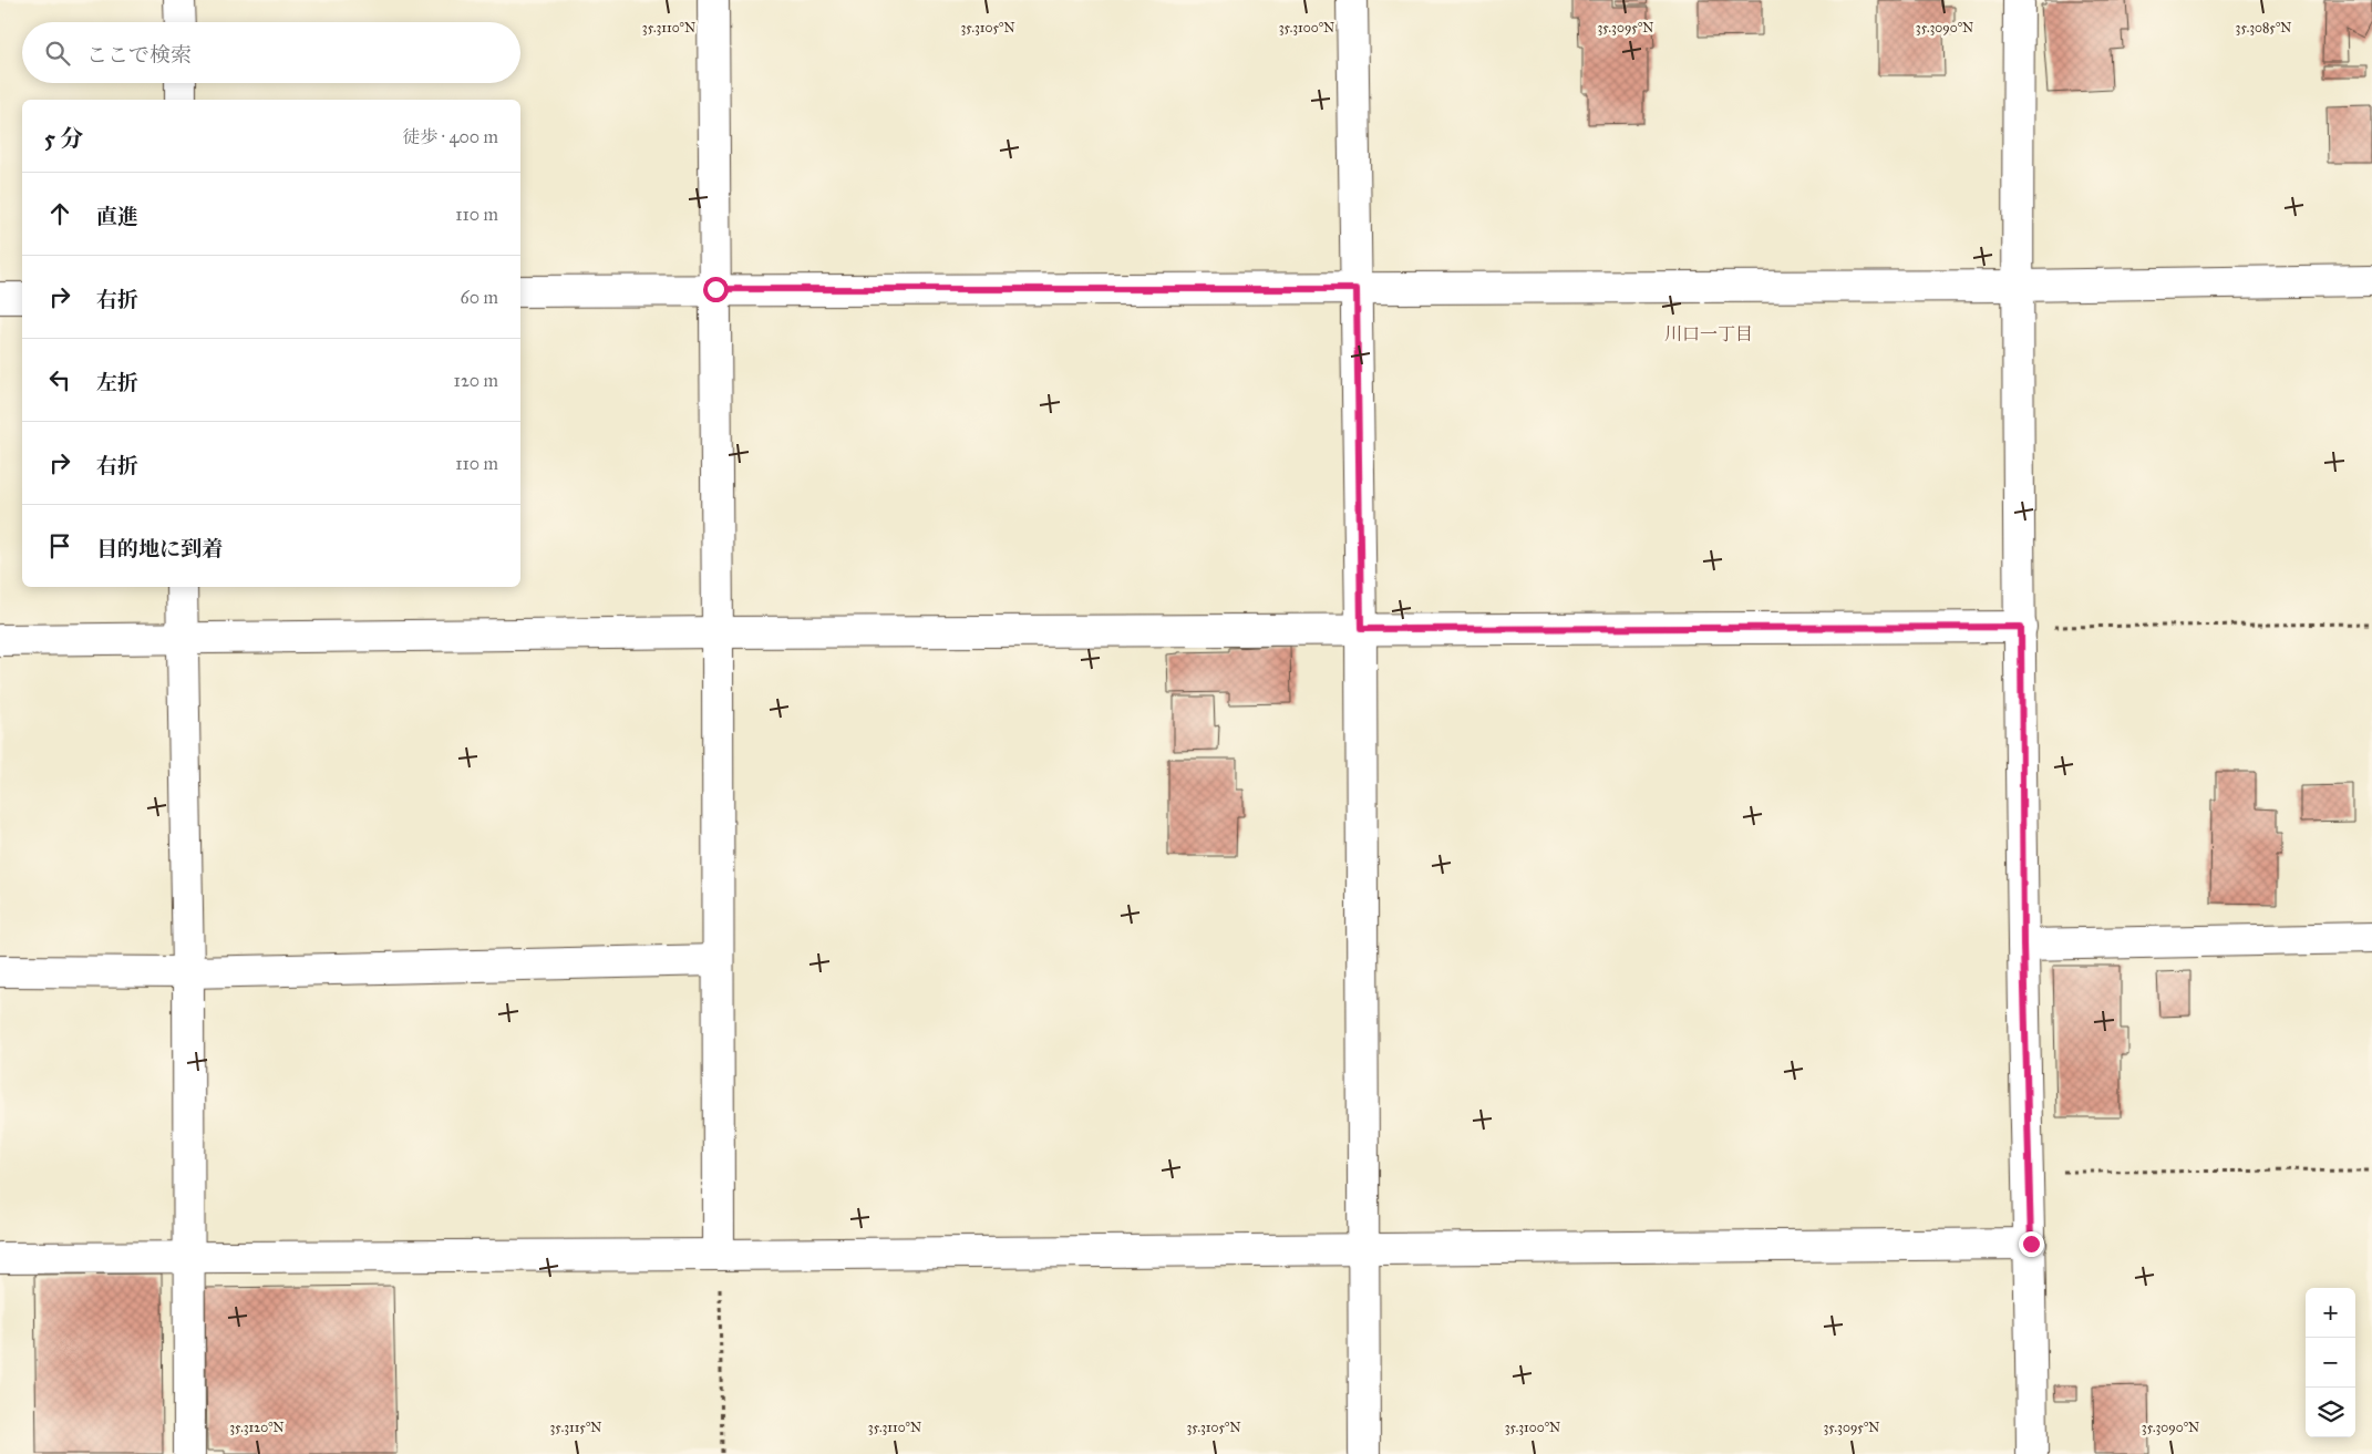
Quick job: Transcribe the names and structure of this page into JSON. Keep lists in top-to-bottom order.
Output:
{
  "districts": ["川口一丁目"],
  "page": {
    "search": "ここで検索",
    "heading": ["5 分", "徒歩 · 400 m"],
    "list": [
      ["直進", "110 m"],
      ["右折", "60 m"],
      ["左折", "120 m"],
      ["右折", "110 m"],
      "目的地に到着"
    ],
    "map_buttons": ["+", "−"]
  },
  "coordinates": [
    "35.3110°N",
    "35.3105°N",
    "35.3100°N",
    "35.3095°N",
    "35.3090°N",
    "35.3085°N",
    "35.3120°N",
    "35.3115°N"
  ]
}
